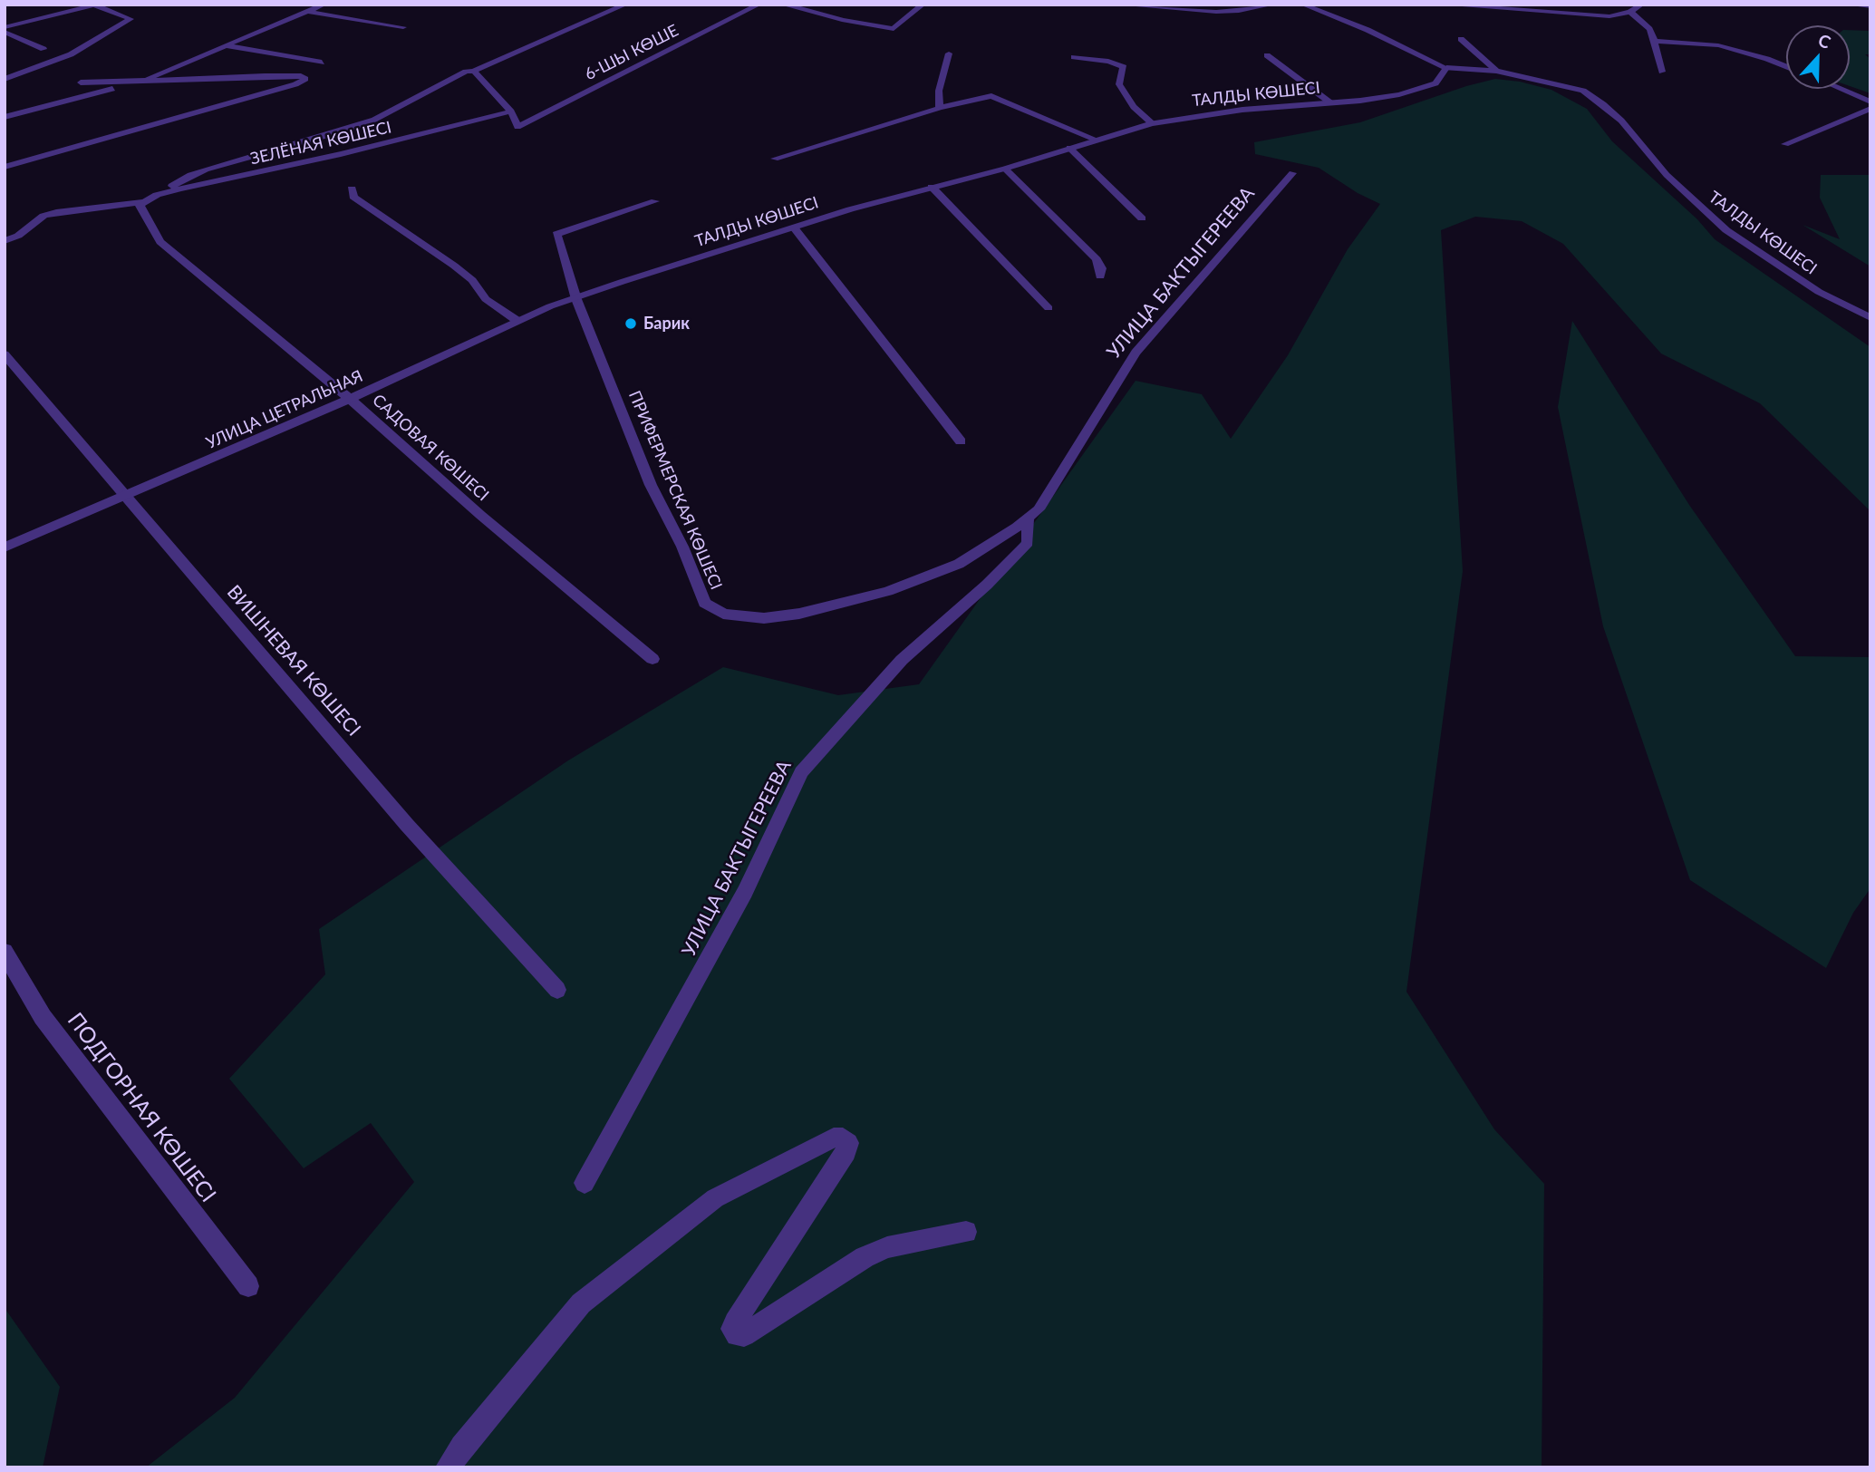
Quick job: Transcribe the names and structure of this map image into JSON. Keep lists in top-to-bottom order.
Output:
{
  "streets": {
    "street": [
      "6-ШЫ КӨШЕ",
      "ТАЛДЫ КӨШЕСІ",
      "ЗЕЛЁНАЯ КӨШЕСІ",
      "УЛИЦА БАКТЫГЕРЕЕВА",
      "УЛИЦА ЦЕТРАЛЬНАЯ",
      "САДОВАЯ КӨШЕСІ",
      "ПРИФЕРМЕРСКАЯ КӨШЕСІ",
      "ВИШНЕВАЯ КӨШЕСІ",
      "ПОДГОРНАЯ КӨШЕСІ"
    ]
  },
  "crossings": [
    ["6-ШЫ КӨШЕ", "ЗЕЛЁНАЯ КӨШЕСІ"],
    ["ТАЛДЫ КӨШЕСІ", "УЛИЦА ЦЕТРАЛЬНАЯ"],
    ["ТАЛДЫ КӨШЕСІ", "ПРИФЕРМЕРСКАЯ КӨШЕСІ"],
    ["ЗЕЛЁНАЯ КӨШЕСІ", "САДОВАЯ КӨШЕСІ"],
    ["УЛИЦА БАКТЫГЕРЕЕВА", "ПРИФЕРМЕРСКАЯ КӨШЕСІ"],
    ["УЛИЦА ЦЕТРАЛЬНАЯ", "САДОВАЯ КӨШЕСІ"],
    ["УЛИЦА ЦЕТРАЛЬНАЯ", "ПРИФЕРМЕРСКАЯ КӨШЕСІ"],
    ["УЛИЦА ЦЕТРАЛЬНАЯ", "ВИШНЕВАЯ КӨШЕСІ"]
  ],
  "places": ["Барик"],
  "north": "top"
}
